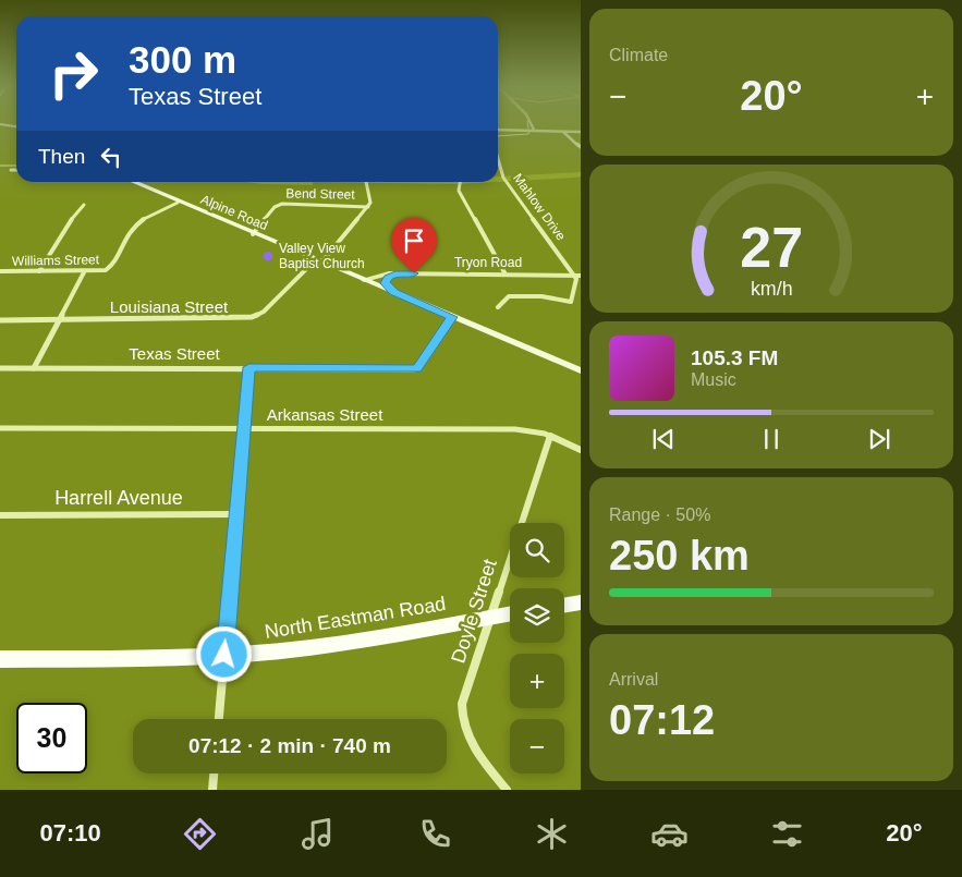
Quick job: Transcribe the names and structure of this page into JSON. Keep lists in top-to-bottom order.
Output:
{
  "streets": {
    "main road": ["Alpine Road", "North Eastman Road"],
    "street": [
      "Bend Street",
      "Mahlow Drive",
      "Williams Street",
      "Tryon Road",
      "Louisiana Street",
      "Texas Street",
      "Arkansas Street",
      "Harrell Avenue",
      "Doyle Street"
    ]
  },
  "crossings": [
    ["Bend Street", "Alpine Road"],
    ["Bend Street", "Louisiana Street"],
    ["Mahlow Drive", "Tryon Road"],
    ["Alpine Road", "Williams Street"],
    ["Alpine Road", "Tryon Road"],
    ["Alpine Road", "Louisiana Street"],
    ["Alpine Road", "Texas Street"],
    ["Arkansas Street", "Doyle Street"],
    ["Doyle Street", "North Eastman Road"]
  ],
  "places": ["Valley View Baptist Church"],
  "page": {
    "tile": [
      "Climate",
      ["Range · 50%", "250 km"],
      ["Arrival", "07:12"]
    ],
    "turn": ["300 m", "Texas Street"],
    "heat": ["−", "20°", "+"],
    "then": "Then",
    "song": ["105.3 FM", "Music"],
    "map_buttons": ["+", "−"],
    "limit": "30",
    "trip": "07:12 · 2 min · 740 m",
    "tabs": ["07:10", "20°"],
    "gauge": ["27", "km/h"]
  }
}
